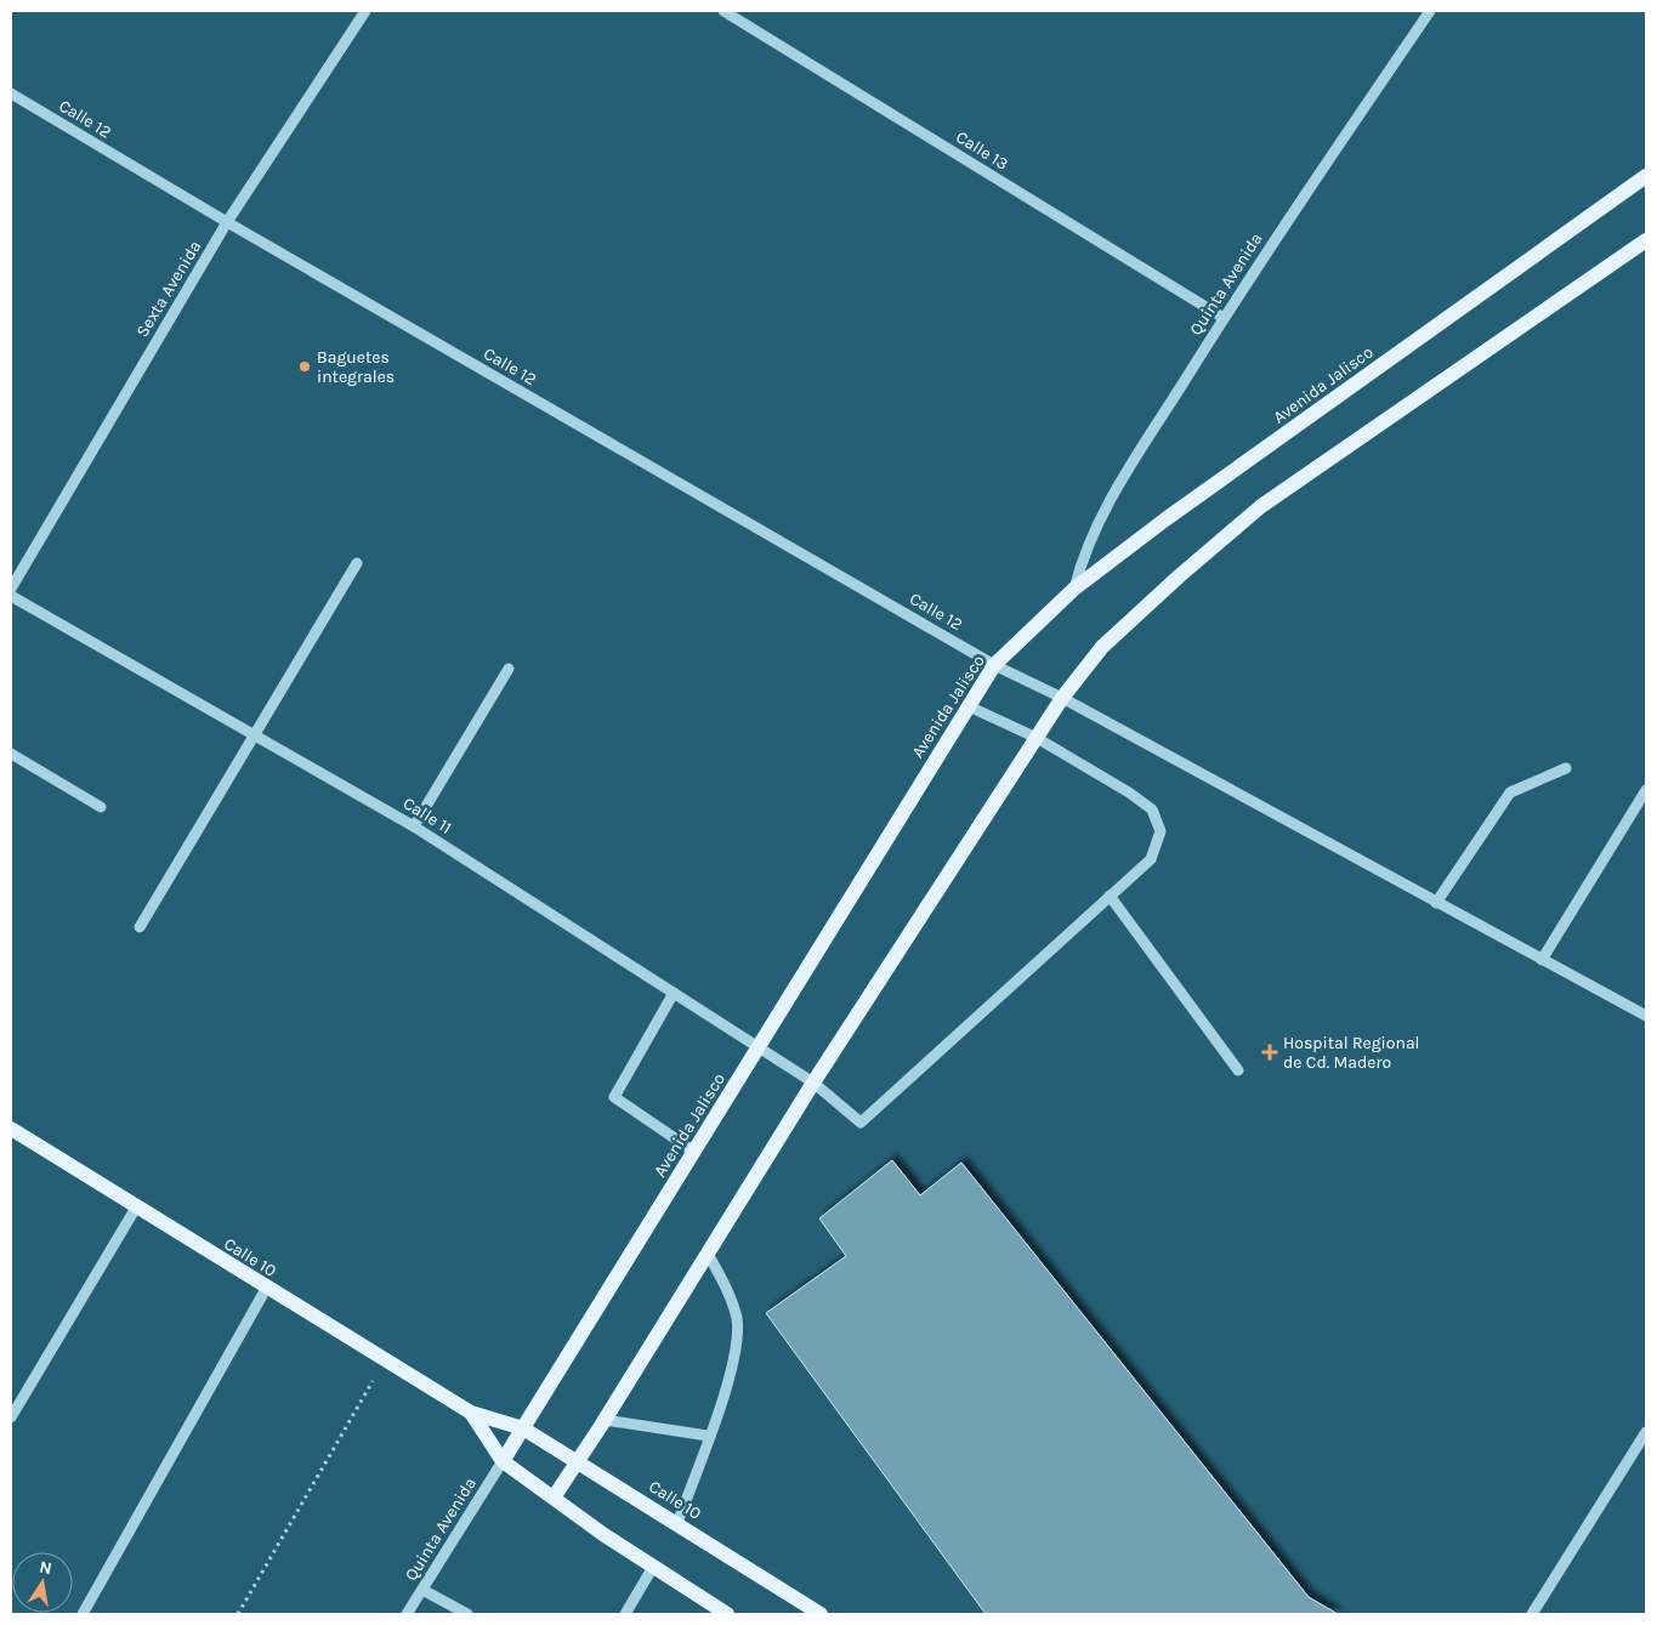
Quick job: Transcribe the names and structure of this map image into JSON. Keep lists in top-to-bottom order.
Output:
{
  "streets": {
    "main road": ["Avenida Jalisco", "Calle 10"],
    "street": [
      "Calle 12",
      "Calle 13",
      "Quinta Avenida",
      "Sexta Avenida",
      "Calle 11"
    ]
  },
  "crossings": [
    ["Calle 12", "Sexta Avenida"],
    ["Calle 12", "Avenida Jalisco"],
    ["Calle 13", "Quinta Avenida"],
    ["Quinta Avenida", "Avenida Jalisco"],
    ["Quinta Avenida", "Calle 10"],
    ["Avenida Jalisco", "Calle 11"],
    ["Avenida Jalisco", "Calle 10"]
  ],
  "places": {
    "other": ["Baguetes integrales"],
    "health": ["Hospital Regional de Cd. Madero"]
  },
  "north": "top"
}
